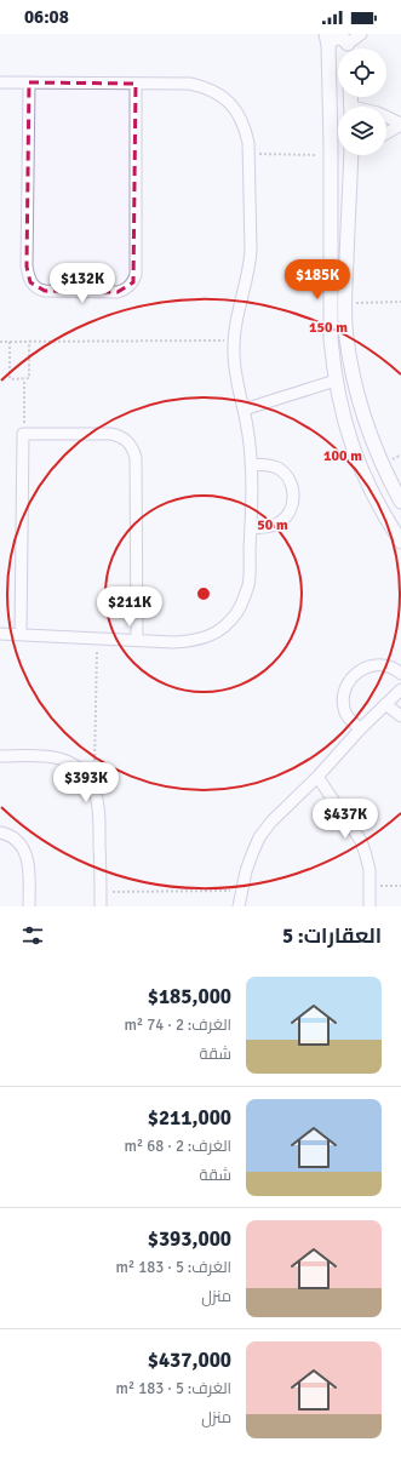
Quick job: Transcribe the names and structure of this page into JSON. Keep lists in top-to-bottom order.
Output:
{
  "page": {
    "status": "06:08",
    "price": [
      "$185K",
      "$132K",
      "$211K",
      "$393K",
      "$437K"
    ],
    "heading": "العقارات: 5",
    "list": [
      {
        "name": "$185,000",
        "note": "الغرف: 2 · 74 m² · شقة"
      },
      {
        "name": "$211,000",
        "note": "الغرف: 2 · 68 m² · شقة"
      },
      {
        "name": "$393,000",
        "note": "الغرف: 5 · 183 m² · منزل"
      },
      {
        "name": "$437,000",
        "note": "الغرف: 5 · 183 m² · منزل"
      }
    ]
  },
  "rings": ["150 m", "100 m", "50 m"]
}
